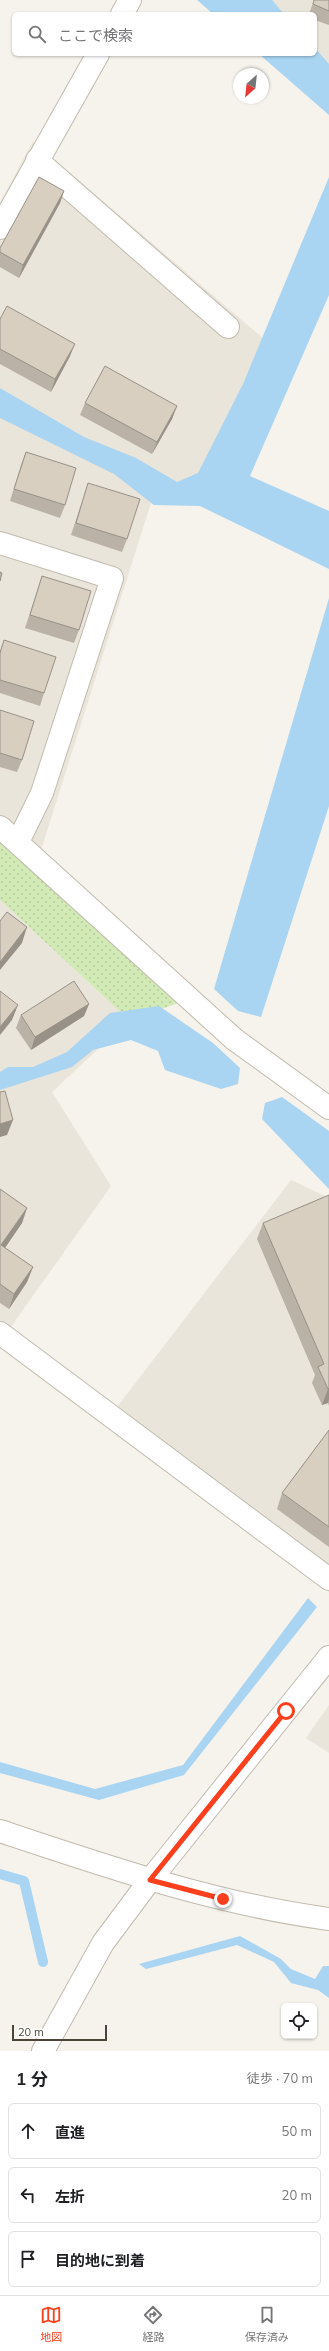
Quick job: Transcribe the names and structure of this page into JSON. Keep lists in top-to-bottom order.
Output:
{
  "scale_bar": "20 m",
  "north": "bottom left",
  "page": {
    "search": "ここで検索",
    "scale": "20 m",
    "heading": ["1 分", "徒歩 · 70 m"],
    "list": [
      ["直進", "50 m"],
      ["左折", "20 m"],
      "目的地に到着"
    ],
    "nav": ["地図", "経路", "保存済み"]
  }
}
